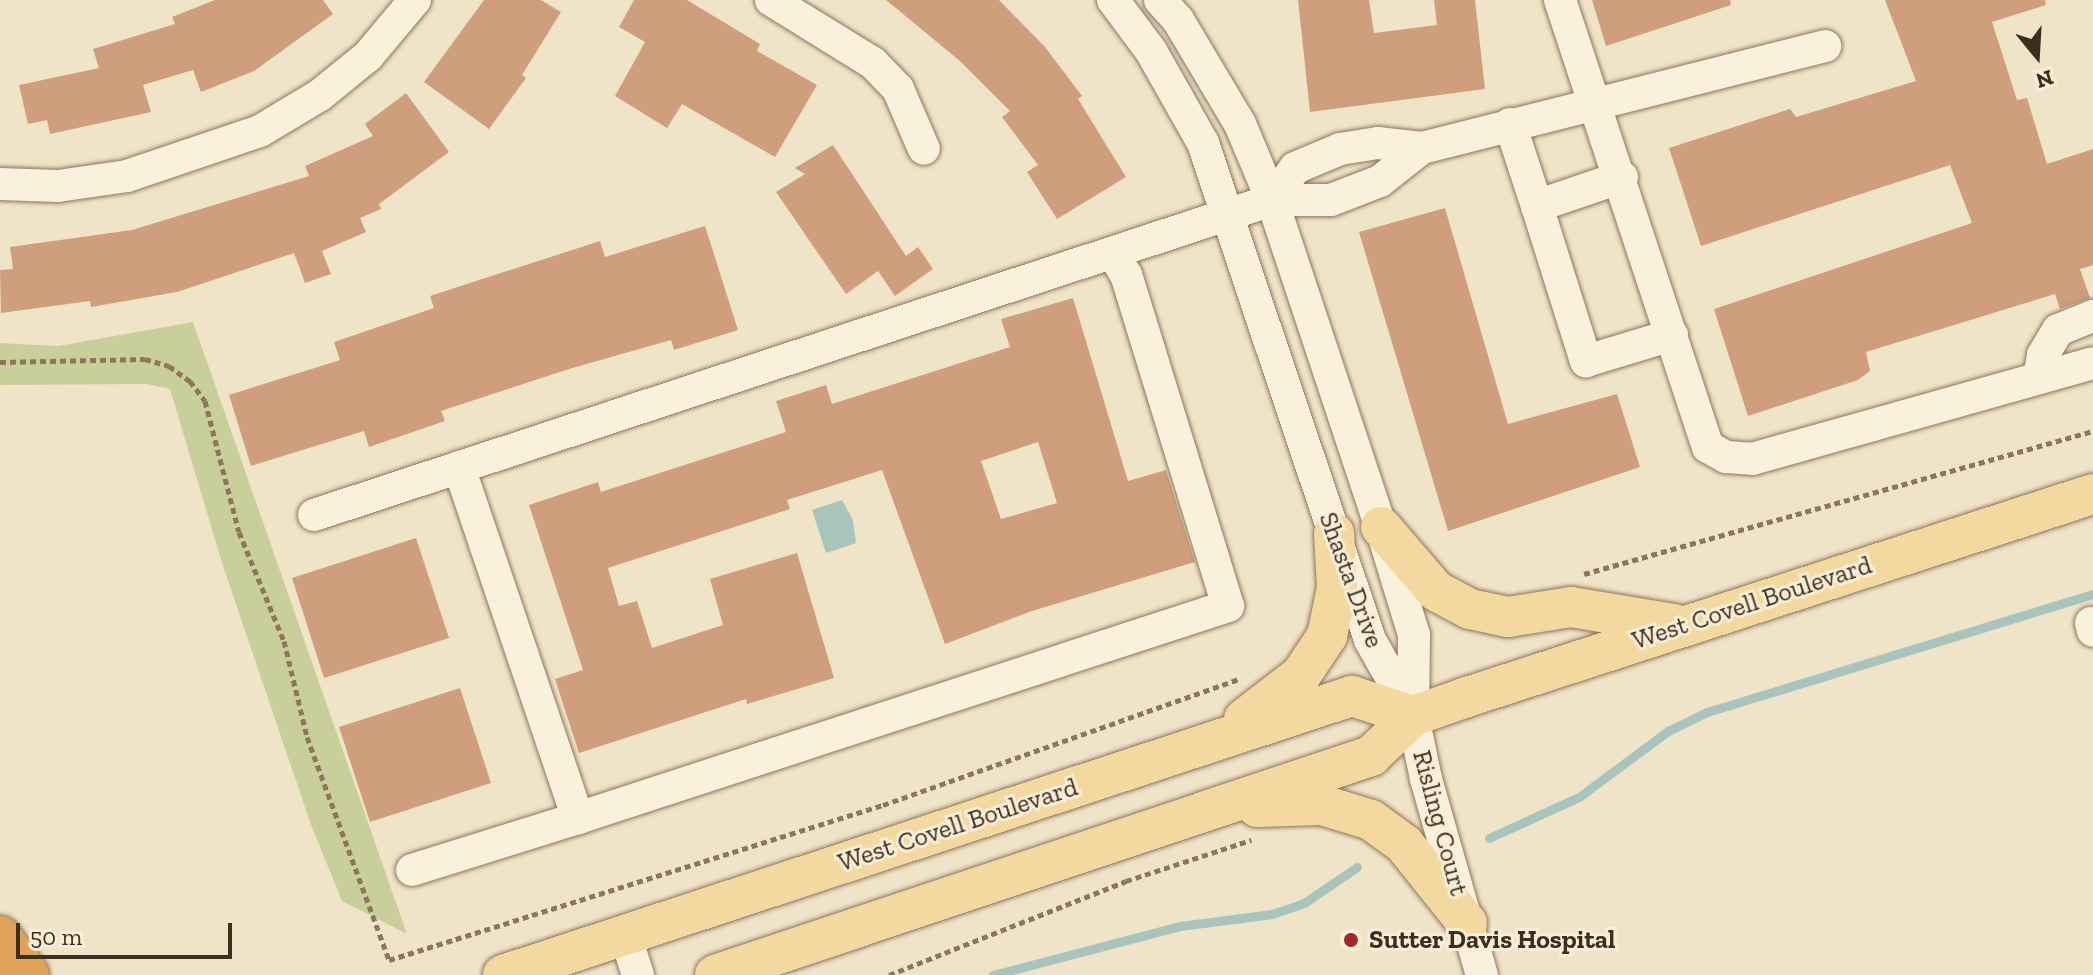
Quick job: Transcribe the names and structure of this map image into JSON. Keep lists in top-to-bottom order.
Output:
{
  "streets": {
    "main road": ["West Covell Boulevard"],
    "street": ["Shasta Drive", "Risling Court"]
  },
  "crossings": [
    ["Shasta Drive", "West Covell Boulevard"],
    ["Shasta Drive", "Risling Court"],
    ["West Covell Boulevard", "Risling Court"]
  ],
  "places": ["Sutter Davis Hospital"],
  "scale_bar": "50 m",
  "north": "bottom"
}
